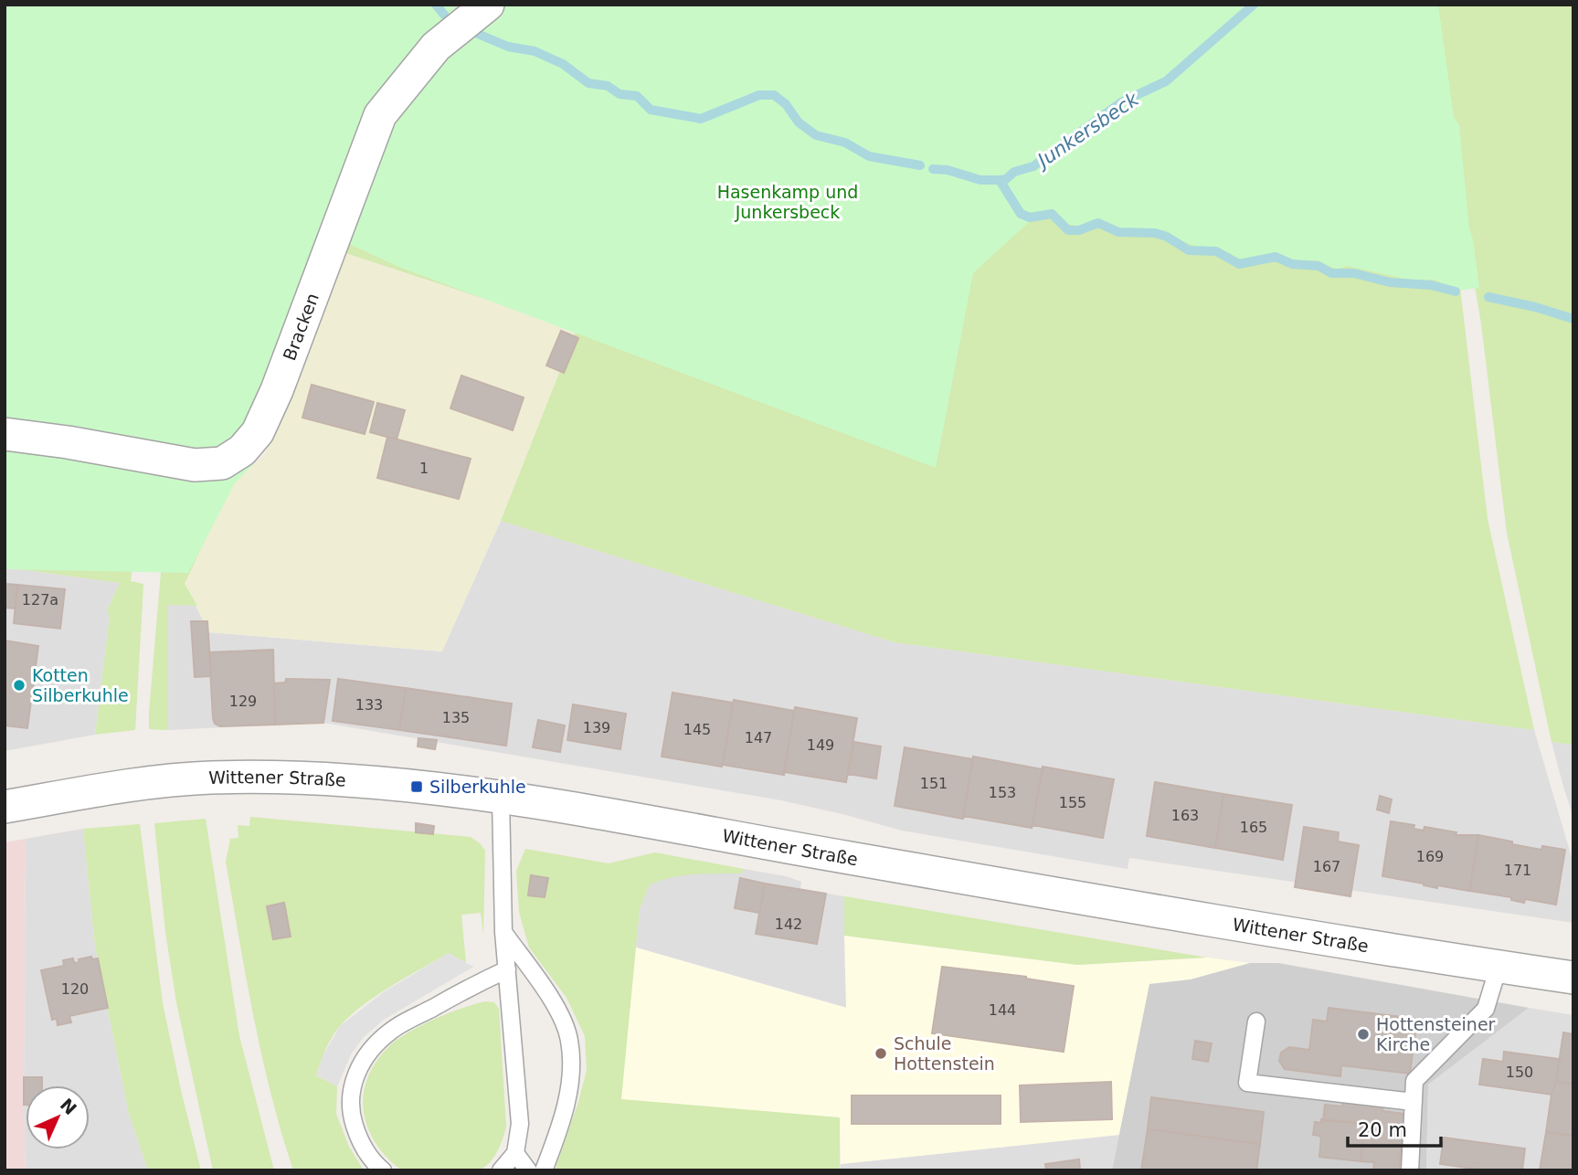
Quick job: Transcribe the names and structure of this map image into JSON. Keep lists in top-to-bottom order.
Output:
{
  "streets": {
    "street": ["Bracken", "Wittener Straße"]
  },
  "water": ["Junkersbeck"],
  "parks": ["Hasenkamp und Junkersbeck"],
  "places": {
    "other": ["Kotten Silberkuhle", "Hottensteiner Kirche", "Schule Hottenstein"],
    "transit": ["Silberkuhle"]
  },
  "house_numbers": [
    "1",
    "127a",
    "129",
    "133",
    "135",
    "139",
    "145",
    "147",
    "149",
    "151",
    "153",
    "155",
    "163",
    "165",
    "169",
    "167",
    "171",
    "142",
    "120",
    "144",
    "150"
  ],
  "scale_bar": "20 m",
  "north": "top right"
}
